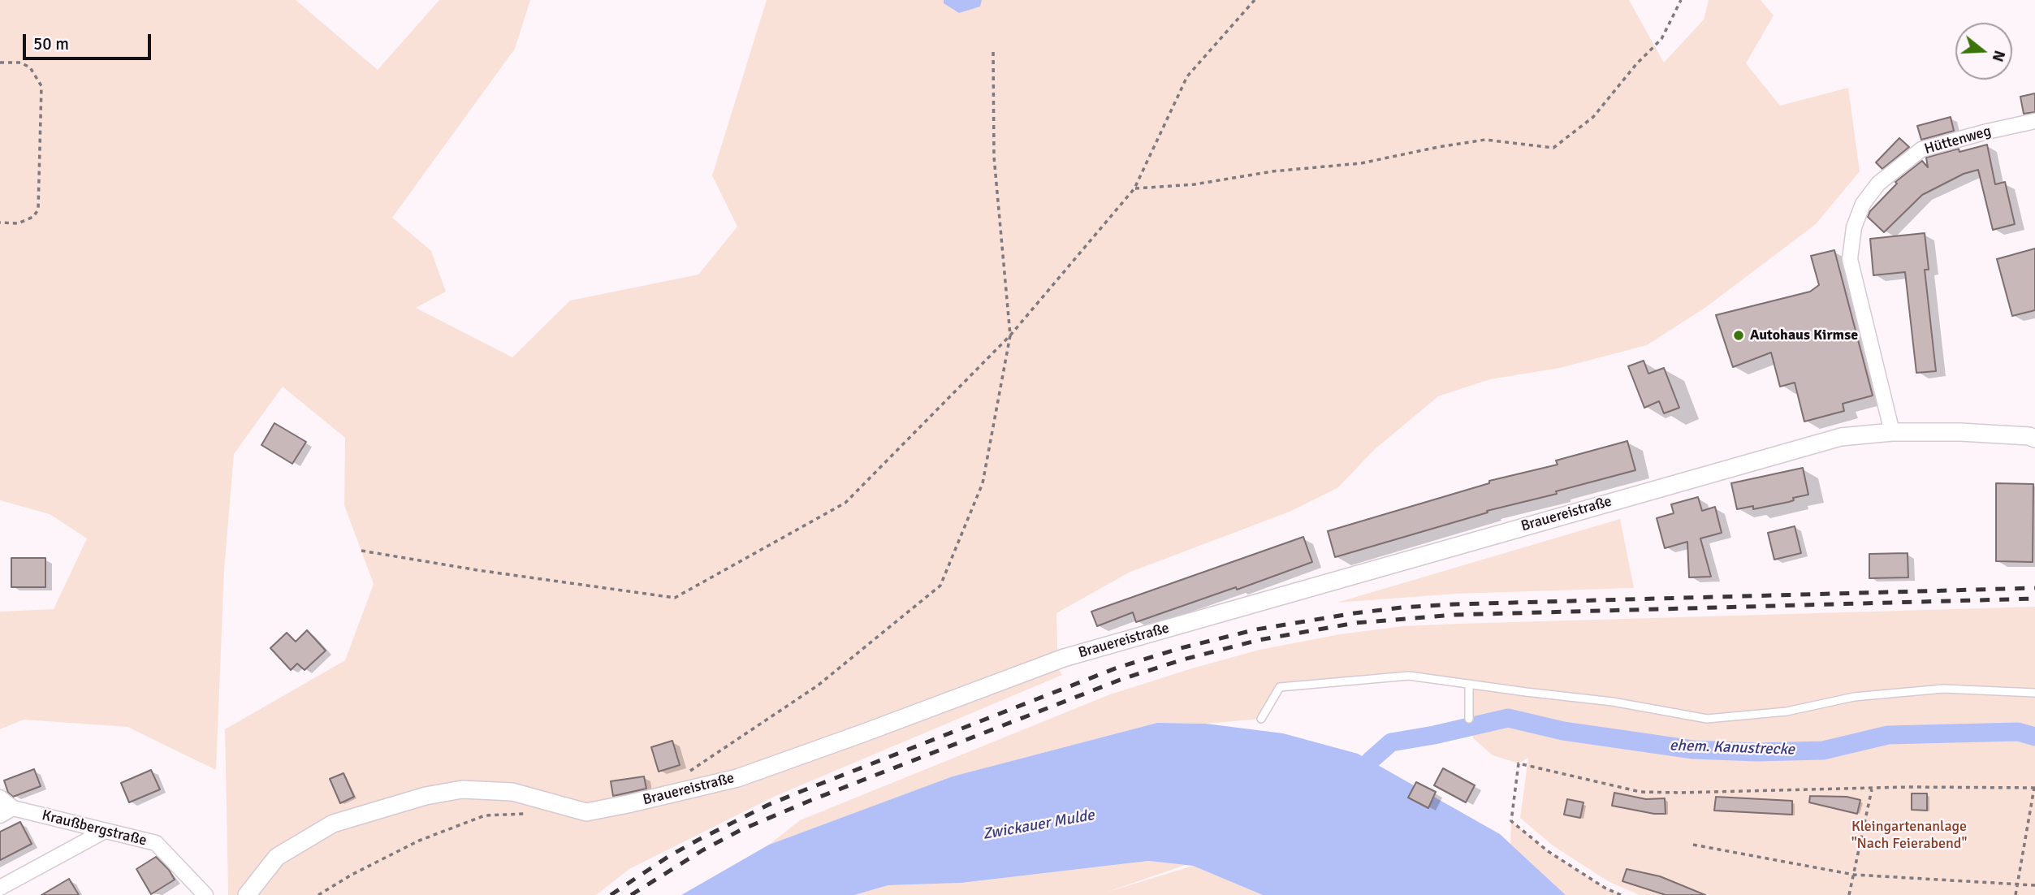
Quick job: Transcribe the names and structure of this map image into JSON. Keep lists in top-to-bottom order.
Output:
{
  "streets": {
    "street": ["Hüttenweg", "Brauereistraße", "Kraußbergstraße"]
  },
  "crossings": [
    ["Hüttenweg", "Brauereistraße"]
  ],
  "water": ["ehem. Kanustrecke", "Zwickauer Mulde"],
  "parks": ["Kleingartenanlage \"Nach Feierabend\""],
  "places": ["Autohaus Kirmse"],
  "scale_bar": "50 m",
  "north": "right"
}
